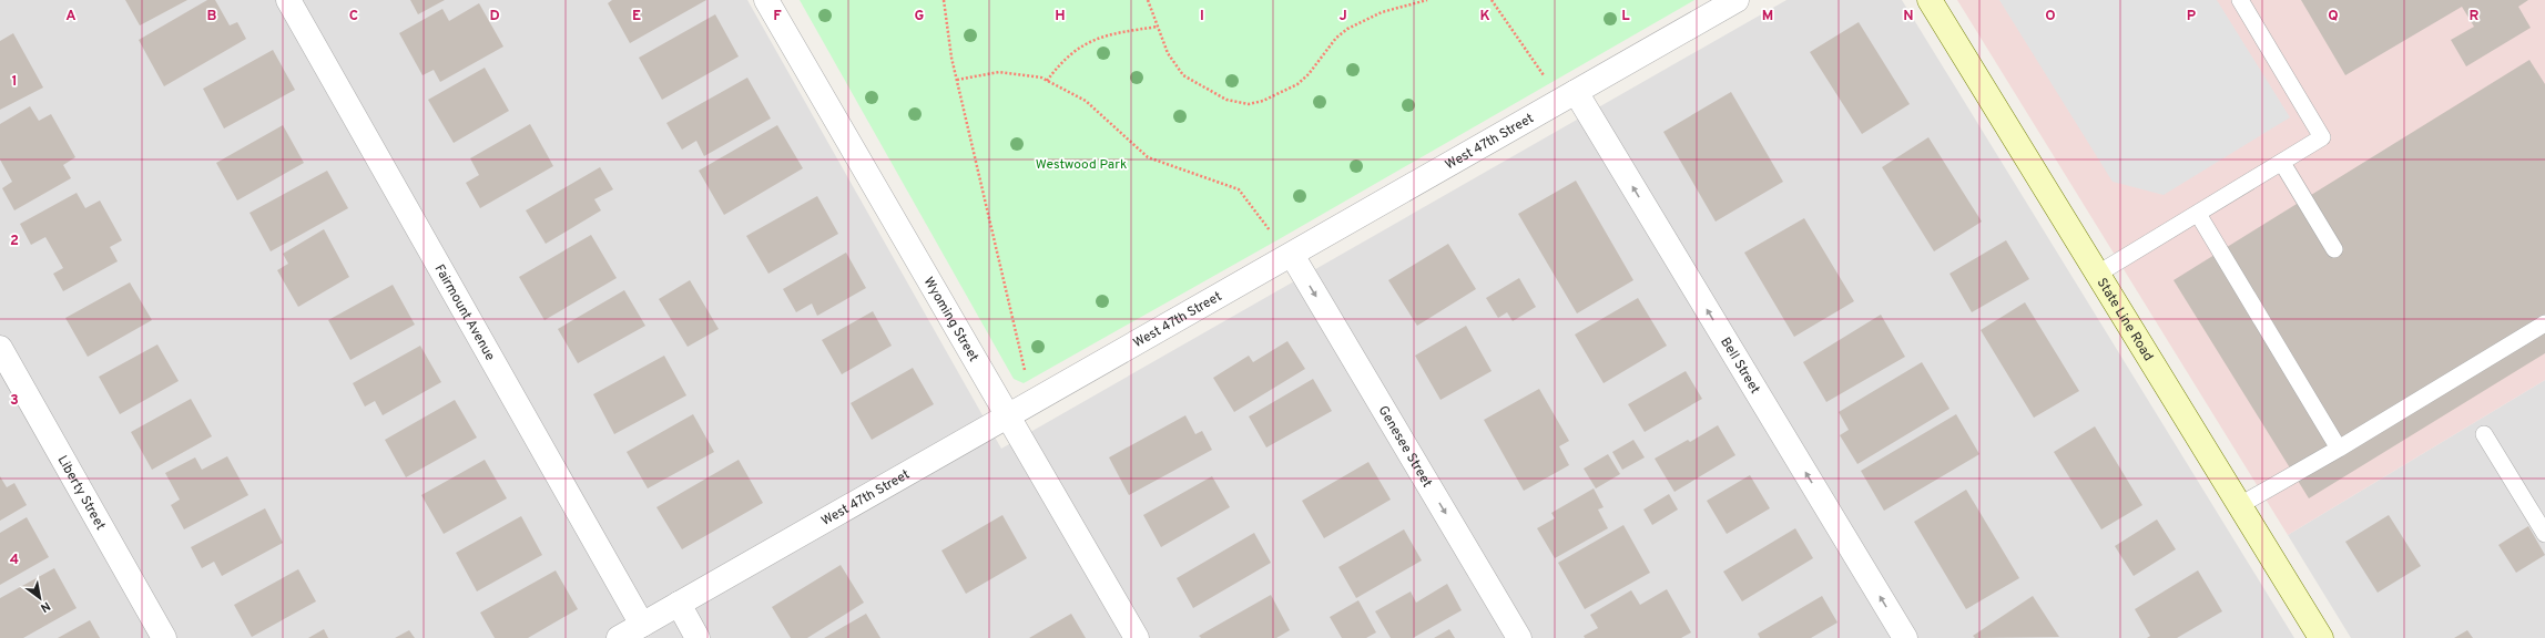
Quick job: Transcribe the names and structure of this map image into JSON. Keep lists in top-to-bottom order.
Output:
{
  "streets": {
    "street": [
      "West 47th Street",
      "Fairmount Avenue",
      "Wyoming Street",
      "State Line Road",
      "Bell Street",
      "Genesee Street",
      "Liberty Street"
    ]
  },
  "crossings": [
    ["West 47th Street", "Fairmount Avenue"],
    ["West 47th Street", "Wyoming Street"],
    ["West 47th Street", "Bell Street"],
    ["West 47th Street", "Genesee Street"]
  ],
  "one_way": ["Bell Street", "Genesee Street"],
  "parks": ["Westwood Park"],
  "north": "bottom right",
  "grid": {
    "columns": [
      "A",
      "B",
      "C",
      "D",
      "E",
      "F",
      "G",
      "H",
      "I",
      "J",
      "K",
      "L",
      "M",
      "N",
      "O",
      "P",
      "Q",
      "R"
    ],
    "rows": [
      "1",
      "2",
      "3",
      "4"
    ]
  }
}
